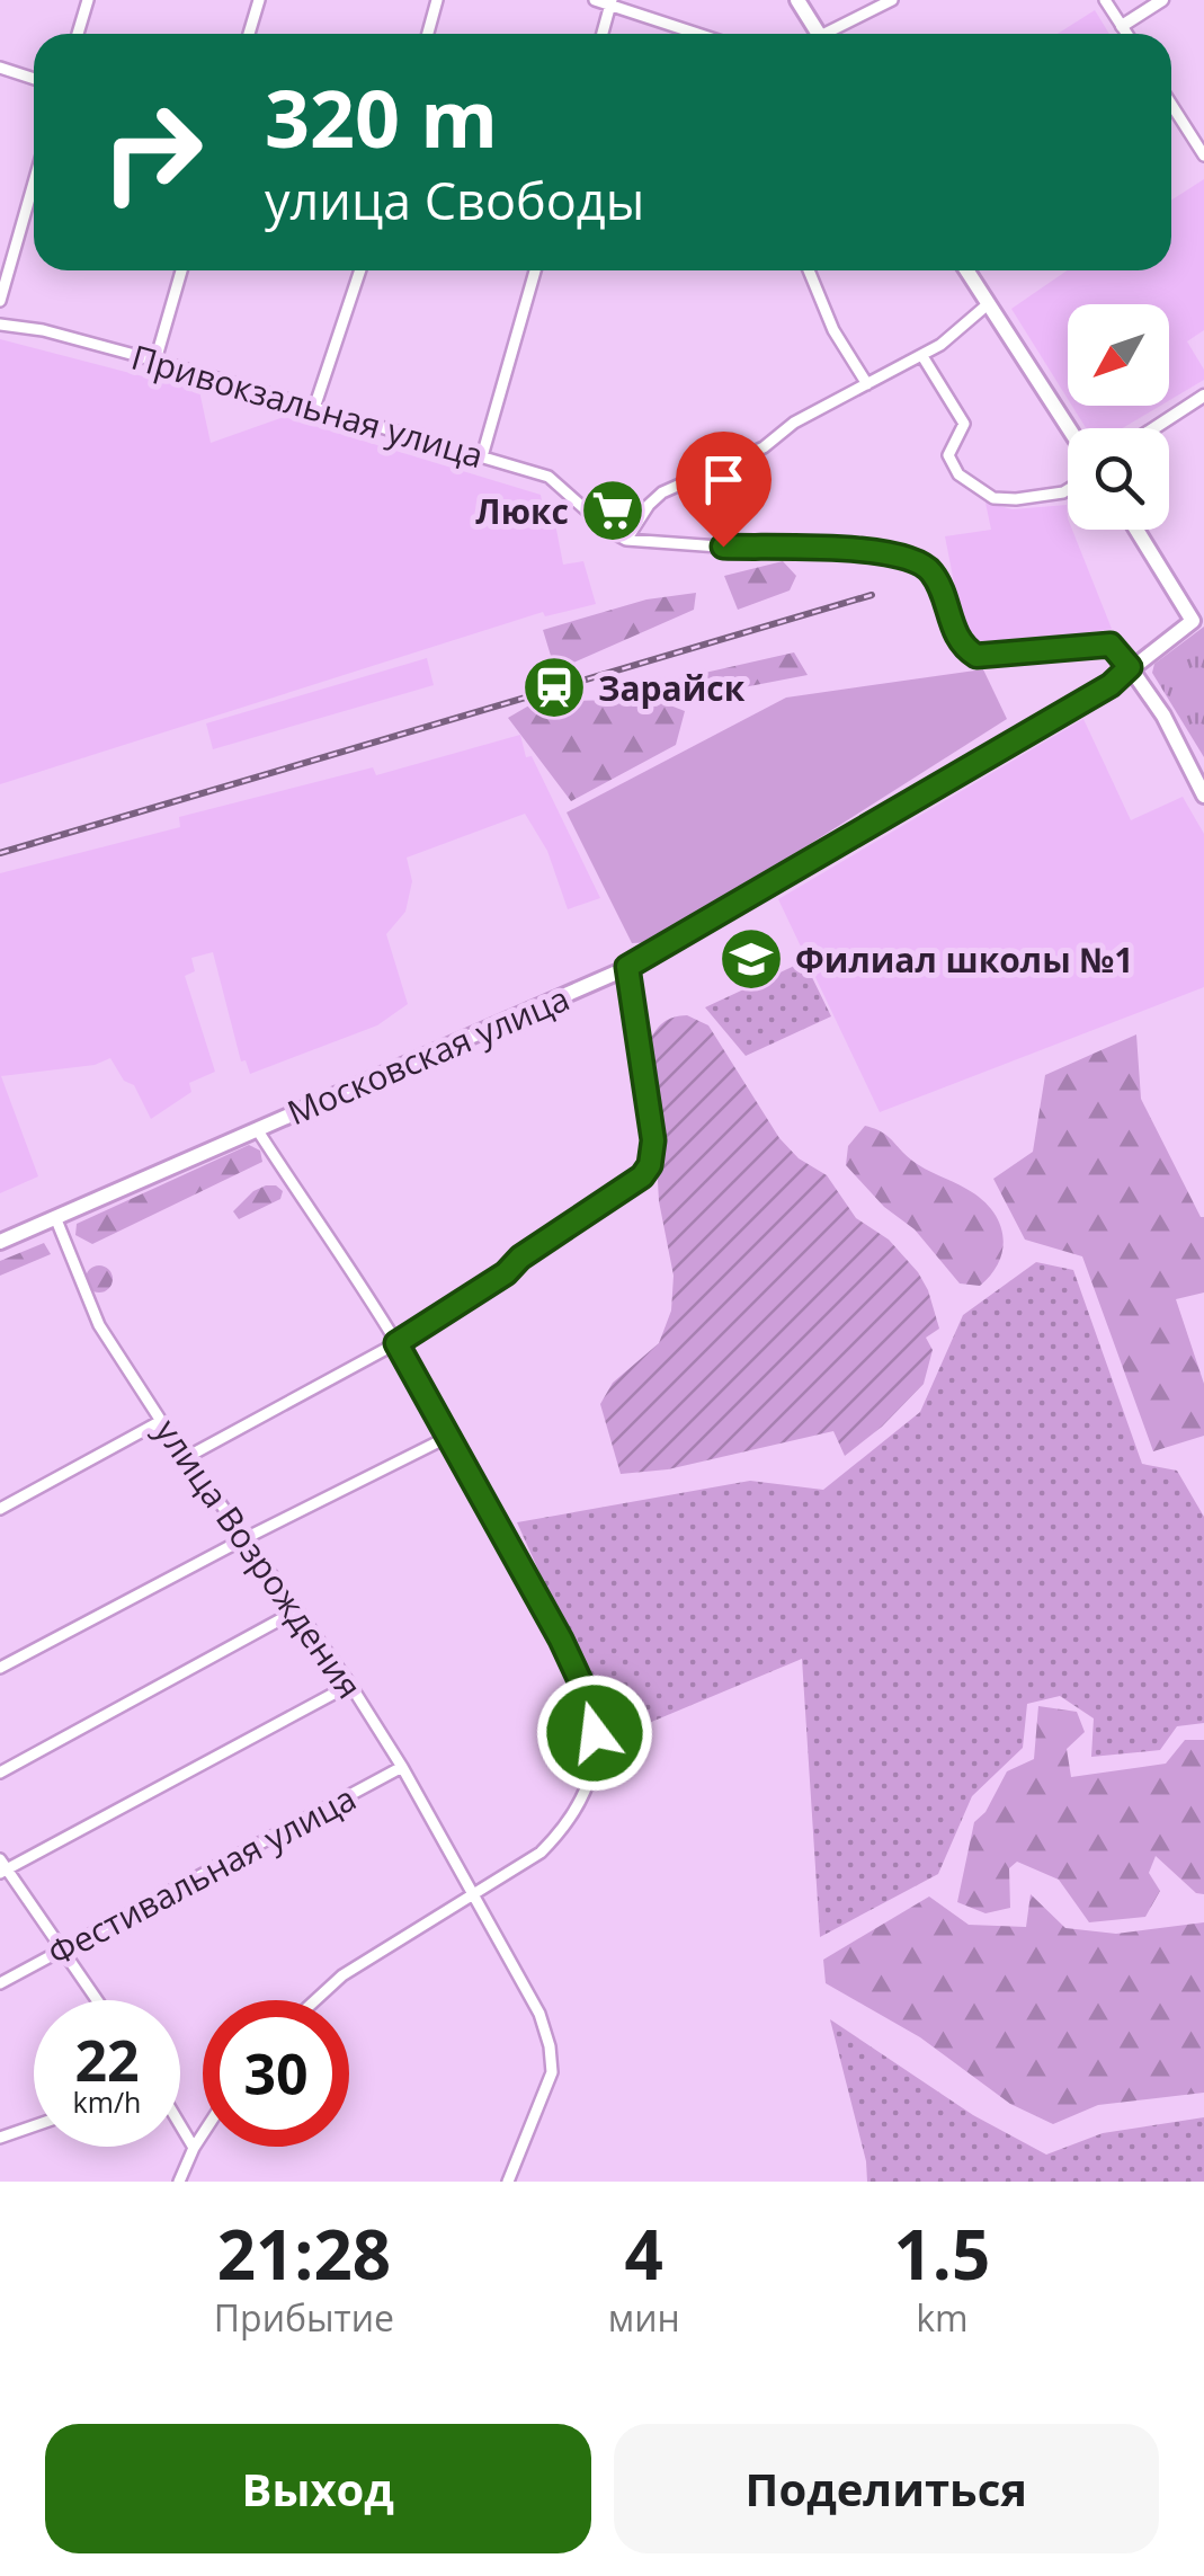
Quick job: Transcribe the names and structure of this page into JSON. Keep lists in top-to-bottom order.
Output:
{
  "streets": {
    "main road": ["Московская улица"],
    "street": ["Привокзальная улица", "улица Возрождения", "Фестивальная улица"]
  },
  "crossings": [
    ["Московская улица", "улица Возрождения"],
    ["улица Возрождения", "Фестивальная улица"]
  ],
  "places": {
    "supermarket": ["Люкс"],
    "station": ["Зарайск"],
    "school or university": ["Филиал школы №1"]
  },
  "north": "bottom left",
  "page": {
    "turn": ["320 m", "улица Свободы"],
    "speed": "22 km/h",
    "limit": "30",
    "eta": [
      "21:28",
      "Прибытие",
      "4",
      "мин",
      "1.5",
      "km"
    ],
    "buttons": ["Выход", "Поделиться"]
  }
}
